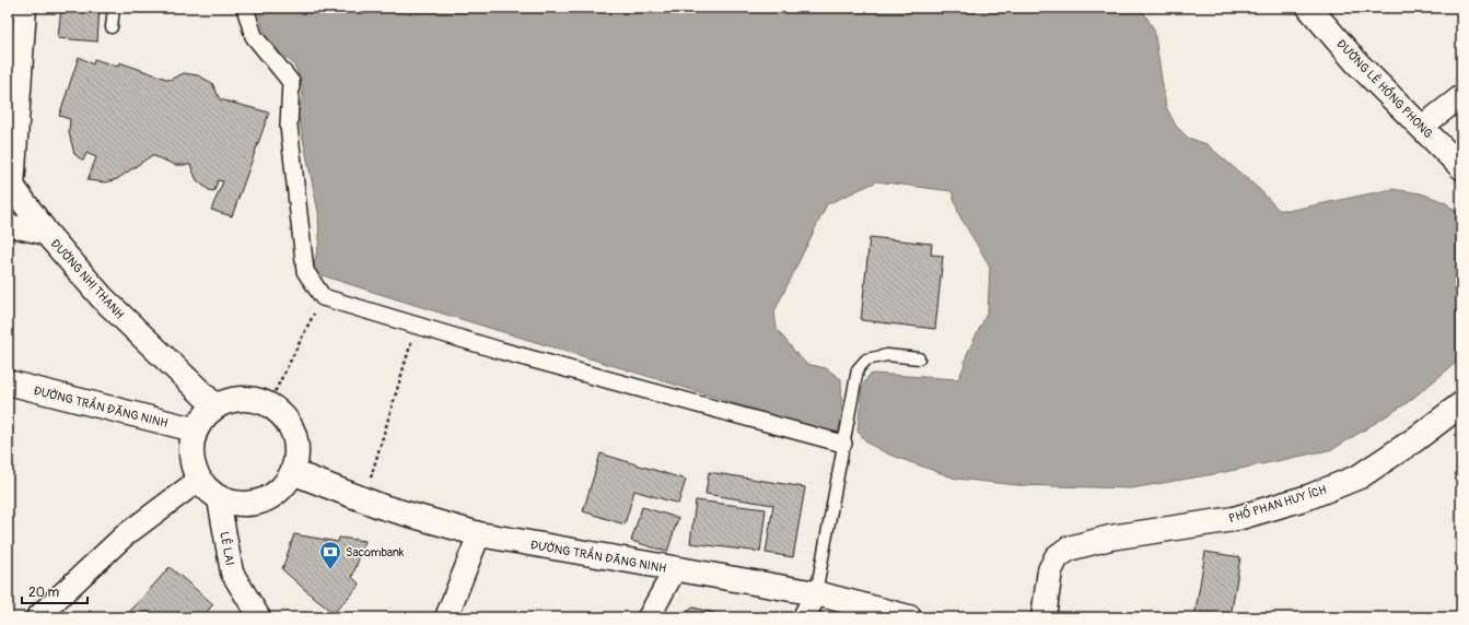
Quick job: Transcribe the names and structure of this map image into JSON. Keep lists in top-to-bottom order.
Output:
{
  "streets": {
    "main road": [
      "ĐƯỜNG LÊ HỒNG PHONG",
      "ĐƯỜNG NHỊ THANH",
      "ĐƯỜNG TRẦN ĐĂNG NINH",
      "PHỐ PHAN HUY ÍCH"
    ],
    "street": ["LÊ LAI"]
  },
  "crossings": [
    ["ĐƯỜNG NHỊ THANH", "ĐƯỜNG TRẦN ĐĂNG NINH"],
    ["ĐƯỜNG NHỊ THANH", "LÊ LAI"],
    ["ĐƯỜNG TRẦN ĐĂNG NINH", "LÊ LAI"]
  ],
  "places": {
    "bank": ["Sacombank"]
  },
  "scale_bar": "20 m"
}
